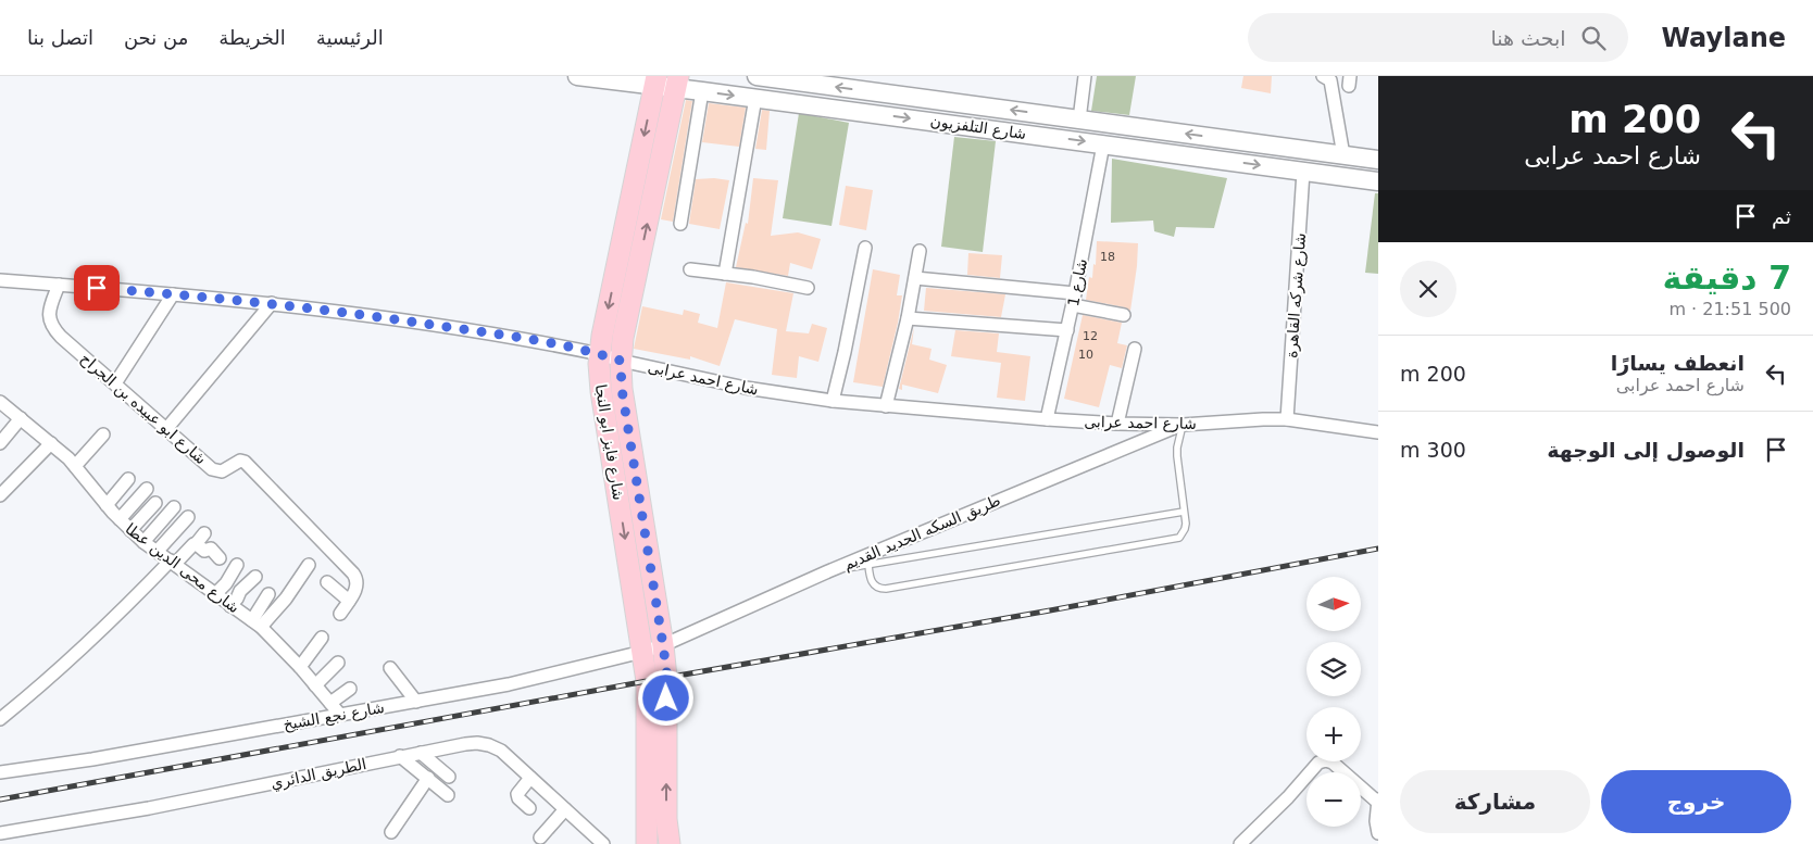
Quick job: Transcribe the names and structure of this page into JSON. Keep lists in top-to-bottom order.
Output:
{
  "streets": {
    "main road": ["شارع التلفزيون", "شارع فايز ابو النجا"],
    "street": [
      "شارع 1",
      "شارع شركه القاهرة",
      "شارع احمد عرابى",
      "شارع ابو عبيده بن الجراح",
      "طريق السكه الحديد القديم",
      "شارع محى الدين عطا",
      "شارع نجع الشيخ",
      "الطريق الدائري"
    ]
  },
  "crossings": [
    ["شارع التلفزيون", "شارع 1"],
    ["شارع التلفزيون", "شارع شركه القاهرة"],
    ["شارع التلفزيون", "شارع فايز ابو النجا"],
    ["شارع 1", "شارع احمد عرابى"],
    ["شارع شركه القاهرة", "شارع احمد عرابى"],
    ["شارع احمد عرابى", "شارع ابو عبيده بن الجراح"],
    ["شارع احمد عرابى", "شارع فايز ابو النجا"],
    ["شارع احمد عرابى", "طريق السكه الحديد القديم"],
    ["شارع فايز ابو النجا", "طريق السكه الحديد القديم"],
    ["شارع فايز ابو النجا", "شارع نجع الشيخ"],
    ["طريق السكه الحديد القديم", "شارع نجع الشيخ"],
    ["شارع محى الدين عطا", "شارع نجع الشيخ"]
  ],
  "house_numbers": ["18", "12", "10"],
  "north": "right",
  "page": {
    "header": "Waylane",
    "search": "ابحث هنا",
    "nav": [
      "الرئيسية",
      "الخريطة",
      "من نحن",
      "اتصل بنا"
    ],
    "turn": ["200 m", "شارع احمد عرابى"],
    "then": "ثم",
    "heading": ["7 دقيقة", "500 m · 21:51"],
    "list": [
      {
        "name": "انعطف يسارًا",
        "note": "شارع احمد عرابى",
        "value": "200 m"
      },
      {
        "name": "الوصول إلى الوجهة",
        "value": "300 m"
      }
    ],
    "map_buttons": ["+", "−"],
    "buttons": ["خروج", "مشاركة"]
  }
}
